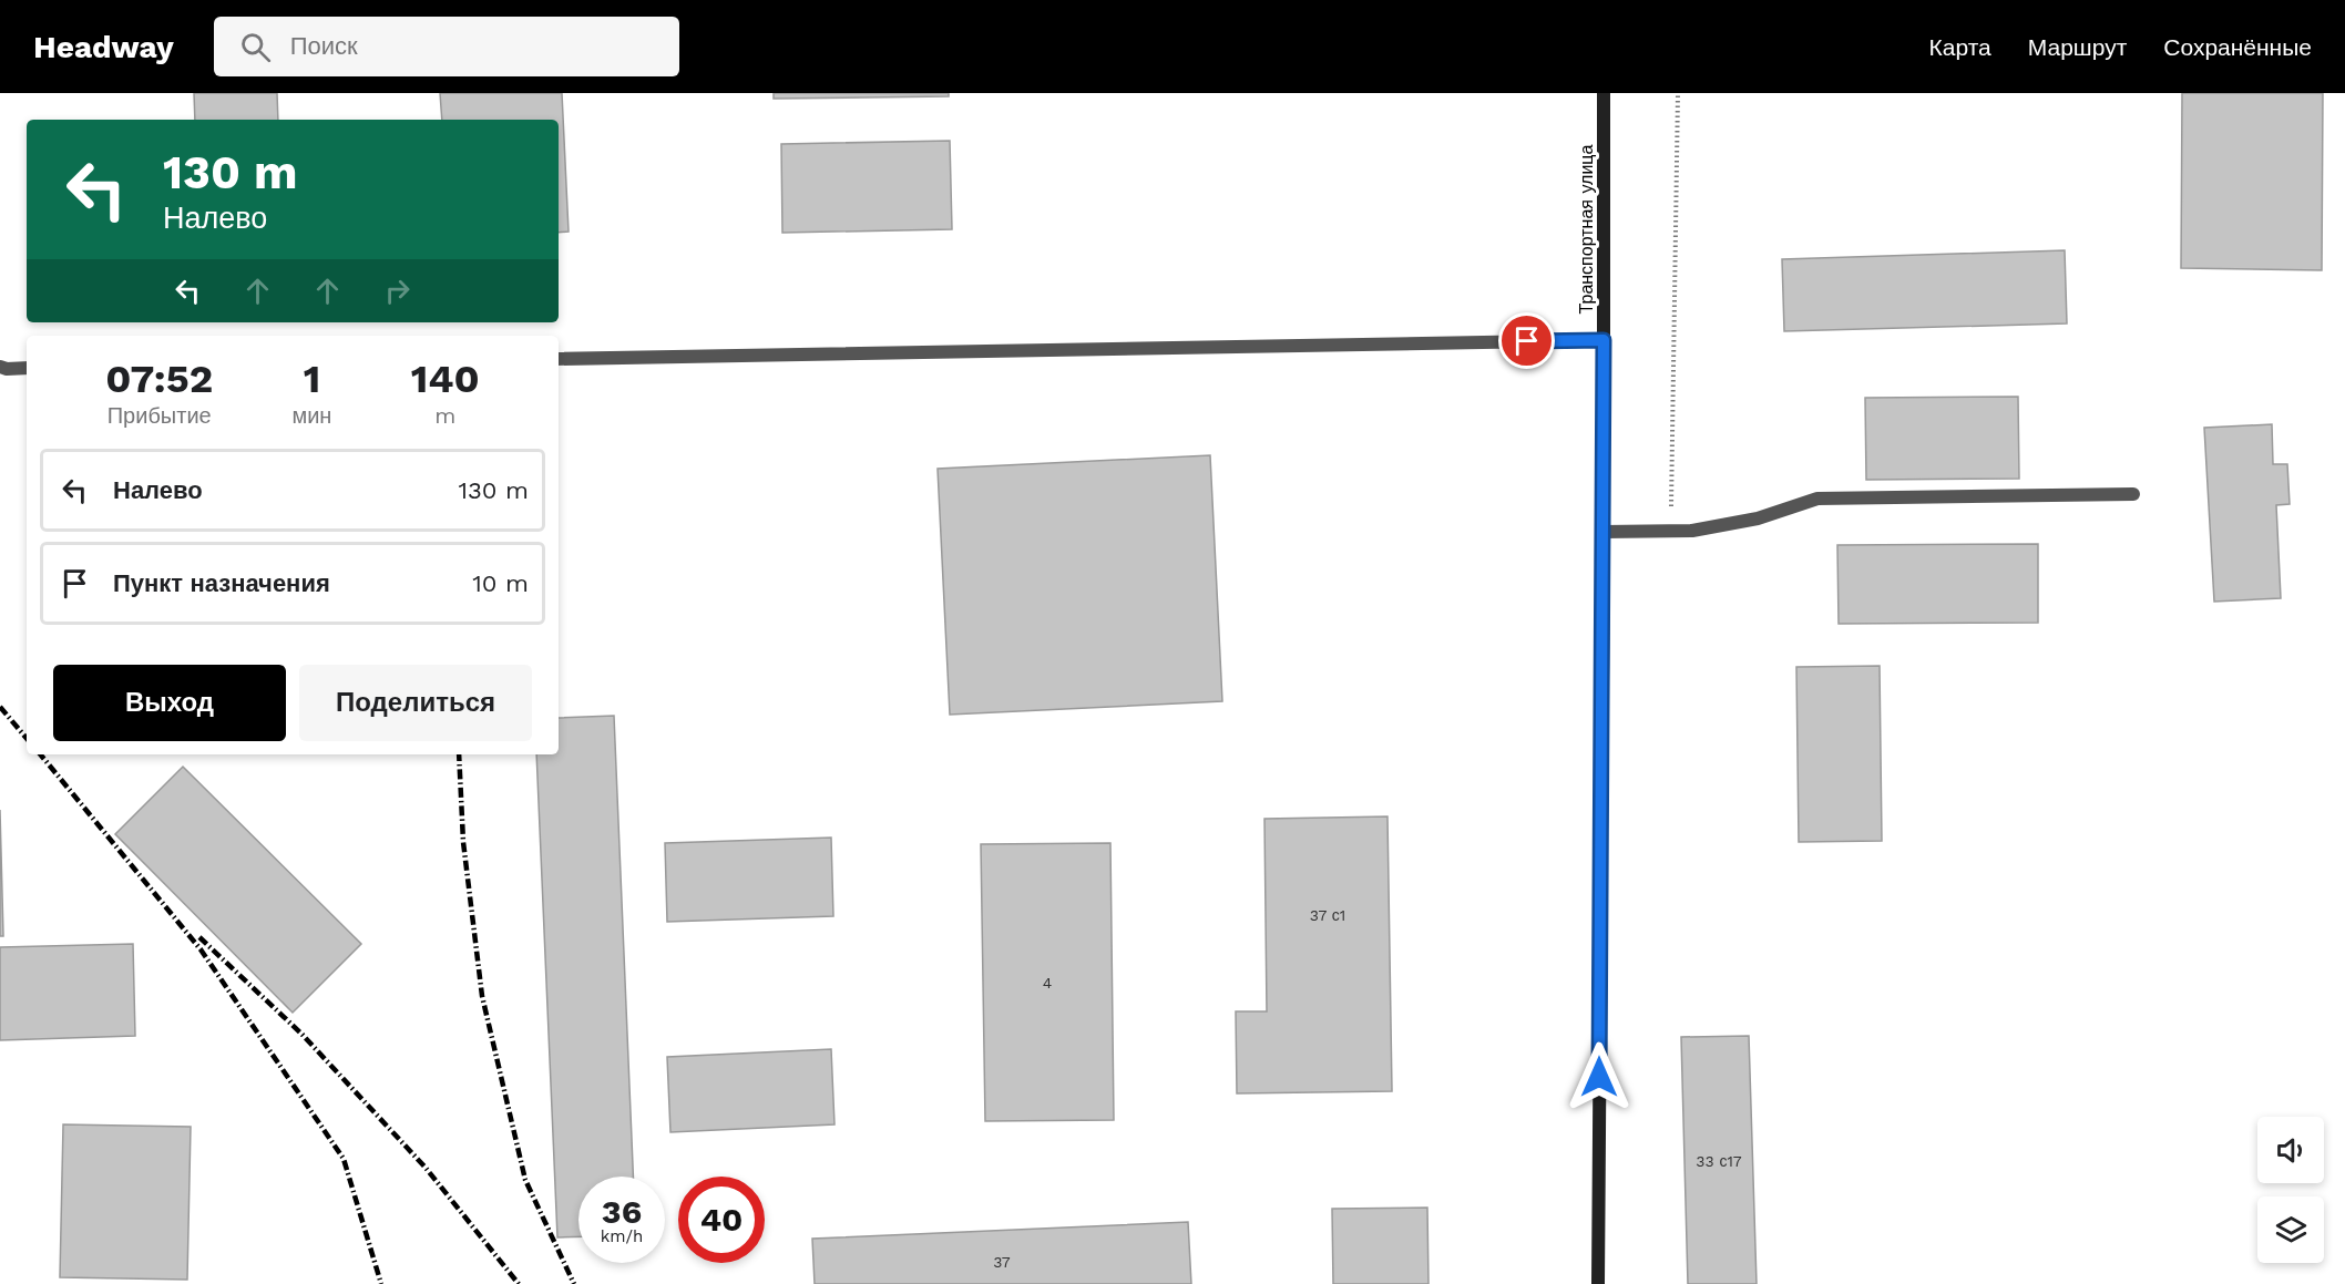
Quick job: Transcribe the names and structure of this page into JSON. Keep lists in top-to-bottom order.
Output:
{
  "streets": {
    "street": ["Транспортная улица"]
  },
  "house_numbers": [
    "37 с1",
    "4",
    "33 с17",
    "37"
  ],
  "page": {
    "header": "Headway",
    "search": "Поиск",
    "nav": ["Карта", "Маршрут", "Сохранённые"],
    "turn": ["130 m", "Налево"],
    "eta": [
      "07:52",
      "Прибытие",
      "1",
      "мин",
      "140",
      "m"
    ],
    "list": [
      {
        "name": "Налево",
        "value": "130 m"
      },
      {
        "name": "Пункт назначения",
        "value": "10 m"
      }
    ],
    "buttons": ["Выход", "Поделиться"],
    "speed": "36 km/h",
    "limit": "40"
  }
}
